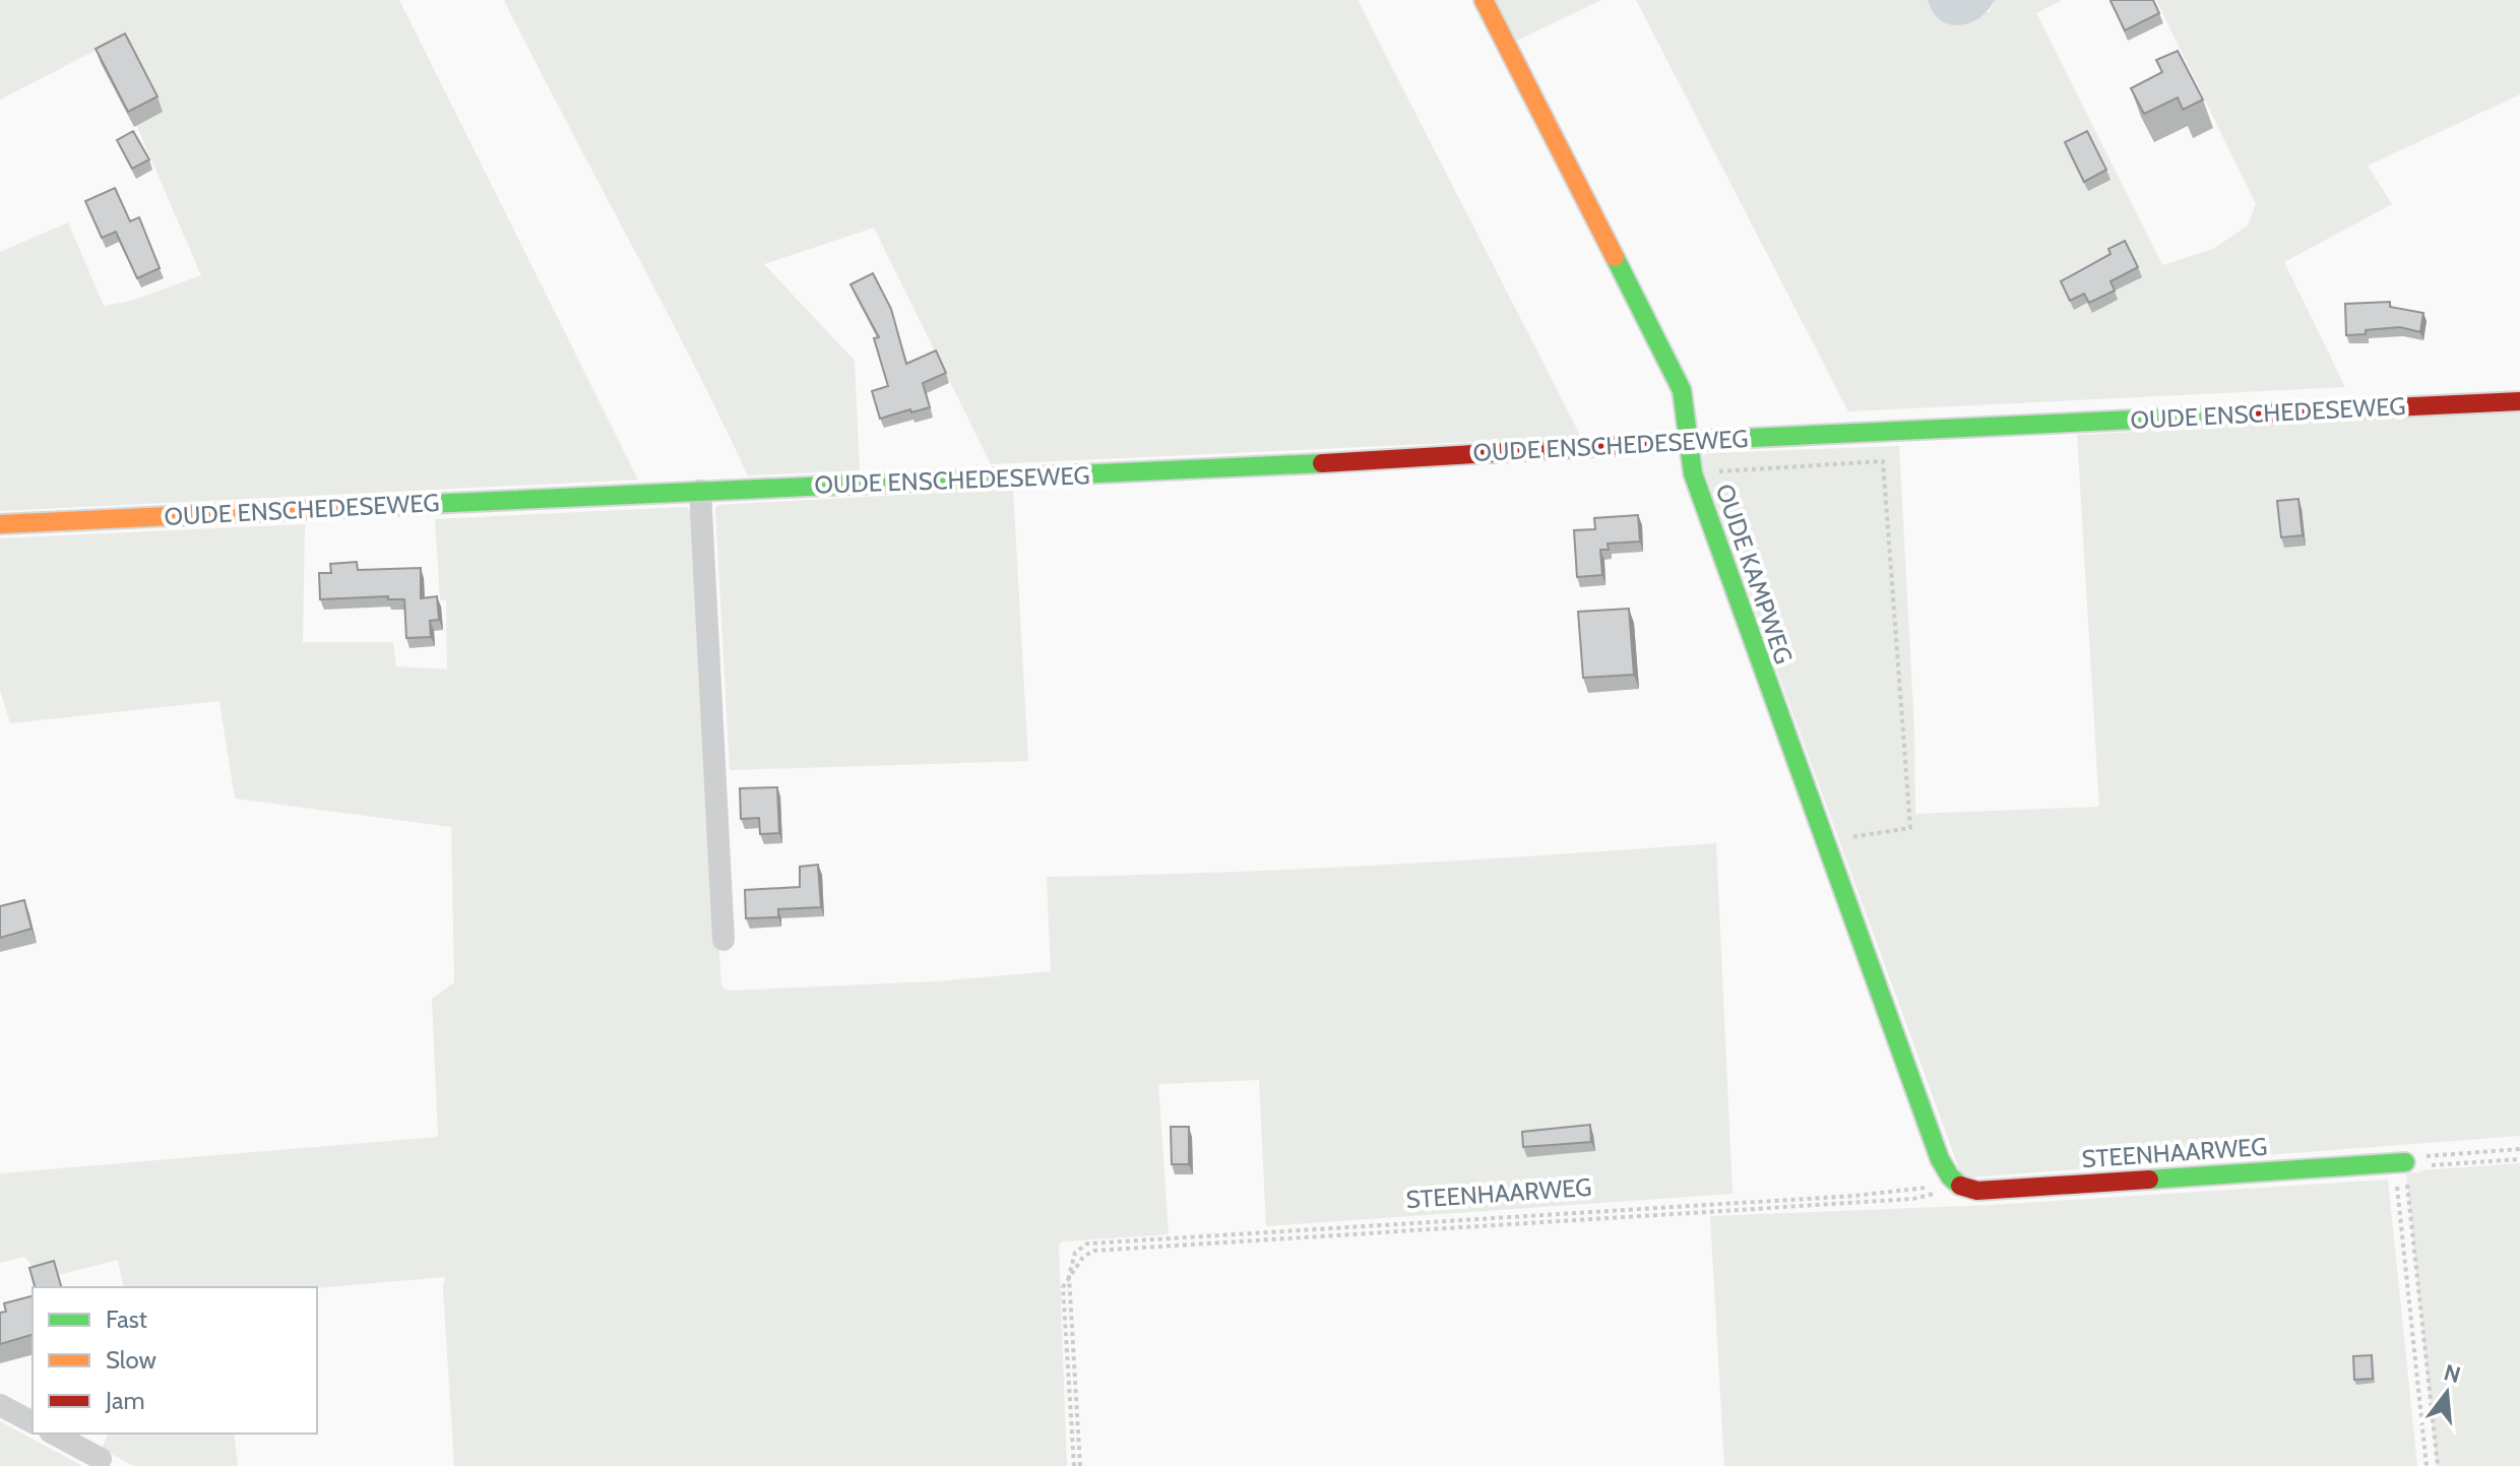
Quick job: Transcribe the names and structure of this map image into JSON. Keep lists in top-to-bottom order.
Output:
{
  "streets": {
    "street": ["OUDE ENSCHEDESEWEG", "OUDE KAMPWEG", "STEENHAARWEG"]
  },
  "crossings": [
    ["OUDE ENSCHEDESEWEG", "OUDE KAMPWEG"],
    ["OUDE KAMPWEG", "STEENHAARWEG"]
  ],
  "legend": ["Fast", "Slow", "Jam"],
  "north": "top"
}
